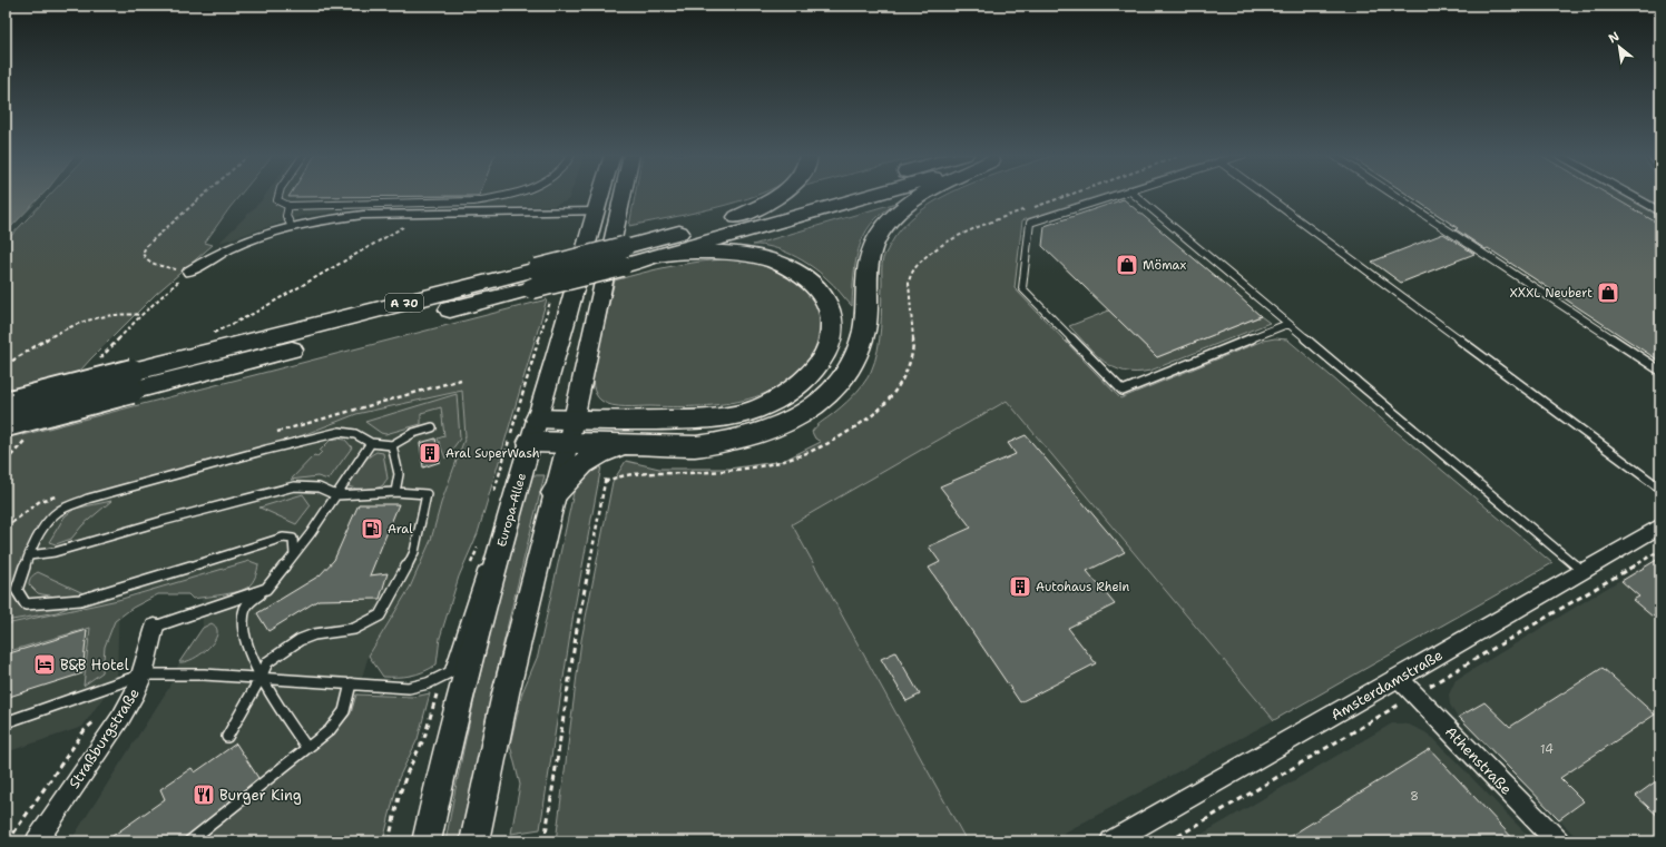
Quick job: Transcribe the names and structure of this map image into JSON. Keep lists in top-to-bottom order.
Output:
{
  "streets": {
    "highway": ["A 70"],
    "street": [
      "Europa-Allee",
      "Amsterdamstraße",
      "Straßburgstraße",
      "Athenstraße"
    ]
  },
  "crossings": [
    ["Amsterdamstraße", "Athenstraße"]
  ],
  "places": {
    "shop": ["Mömax", "XXXL Neubert"],
    "building": ["Aral SuperWash", "Autohaus Rhein"],
    "fuel station": ["Aral"],
    "hotel": ["B&B Hotel"],
    "restaurant": ["Burger King"]
  },
  "house_numbers": ["14", "8"],
  "north": "top left"
}
